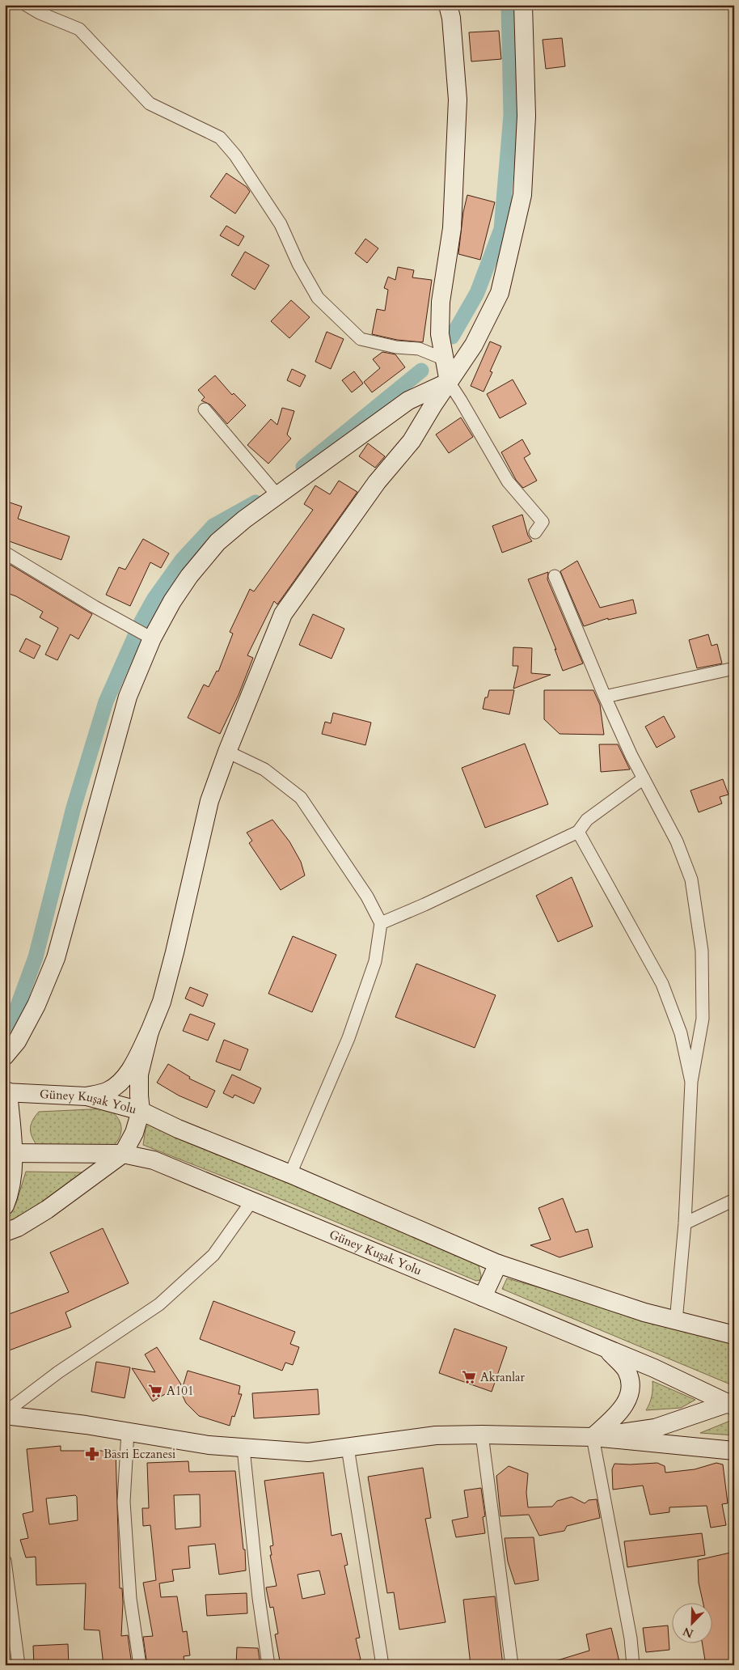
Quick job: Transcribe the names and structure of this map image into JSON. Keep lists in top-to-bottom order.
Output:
{
  "streets": {
    "main road": ["Güney Kuşak Yolu"]
  },
  "places": {
    "supermarket": ["Akranlar", "A101"],
    "pharmacy": ["Basri Eczanesi"]
  },
  "north": "bottom left"
}
